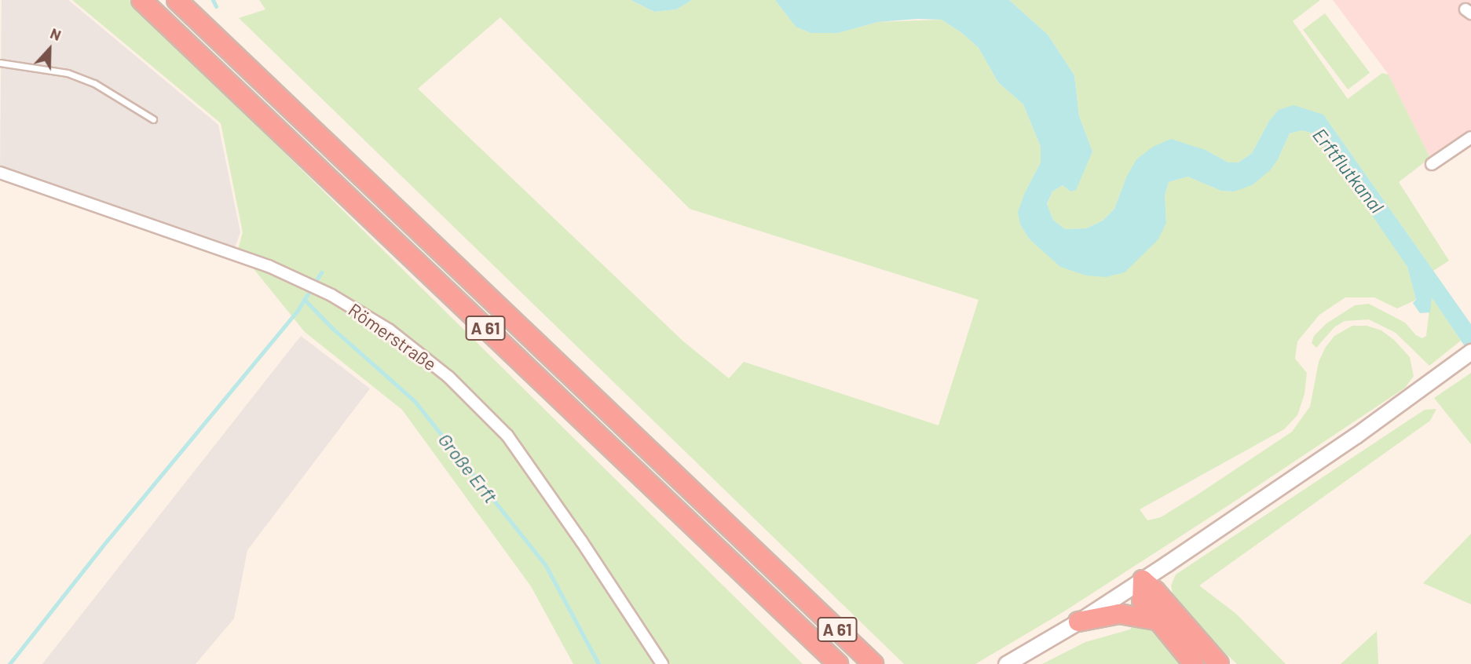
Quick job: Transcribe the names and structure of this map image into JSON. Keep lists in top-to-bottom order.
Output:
{
  "streets": {
    "highway": ["A 61"],
    "street": ["Römerstraße"]
  },
  "water": ["Erftflutkanal", "Große Erft"],
  "north": "top"
}
